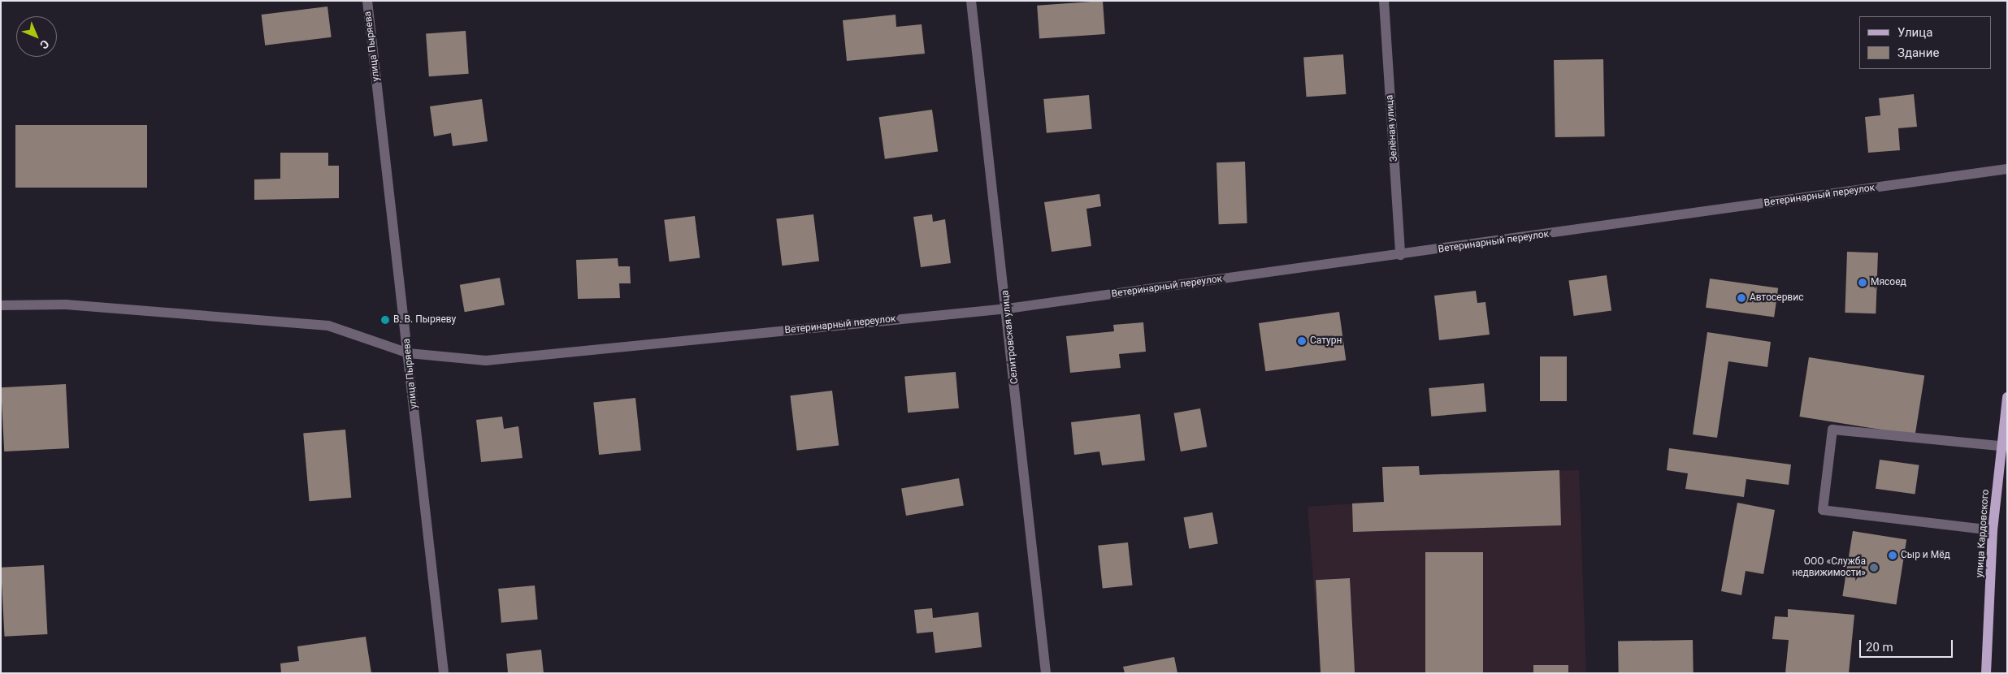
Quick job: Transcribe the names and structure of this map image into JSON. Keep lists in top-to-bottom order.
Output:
{
  "streets": {
    "main road": ["улица Кардовского"],
    "street": [
      "улица Пыряева",
      "Зелёная улица",
      "Ветеринарный переулок",
      "Селитровская улица"
    ]
  },
  "crossings": [
    ["улица Пыряева", "Ветеринарный переулок"],
    ["Зелёная улица", "Ветеринарный переулок"],
    ["Ветеринарный переулок", "Селитровская улица"]
  ],
  "places": [
    "Мясоед",
    "Автосервис",
    "В. В. Пыряеву",
    "Сатурн",
    "Сыр и Мёд",
    "ООО «Служба недвижимости»"
  ],
  "legend": ["Улица", "Здание"],
  "scale_bar": "20 m",
  "north": "bottom right"
}
